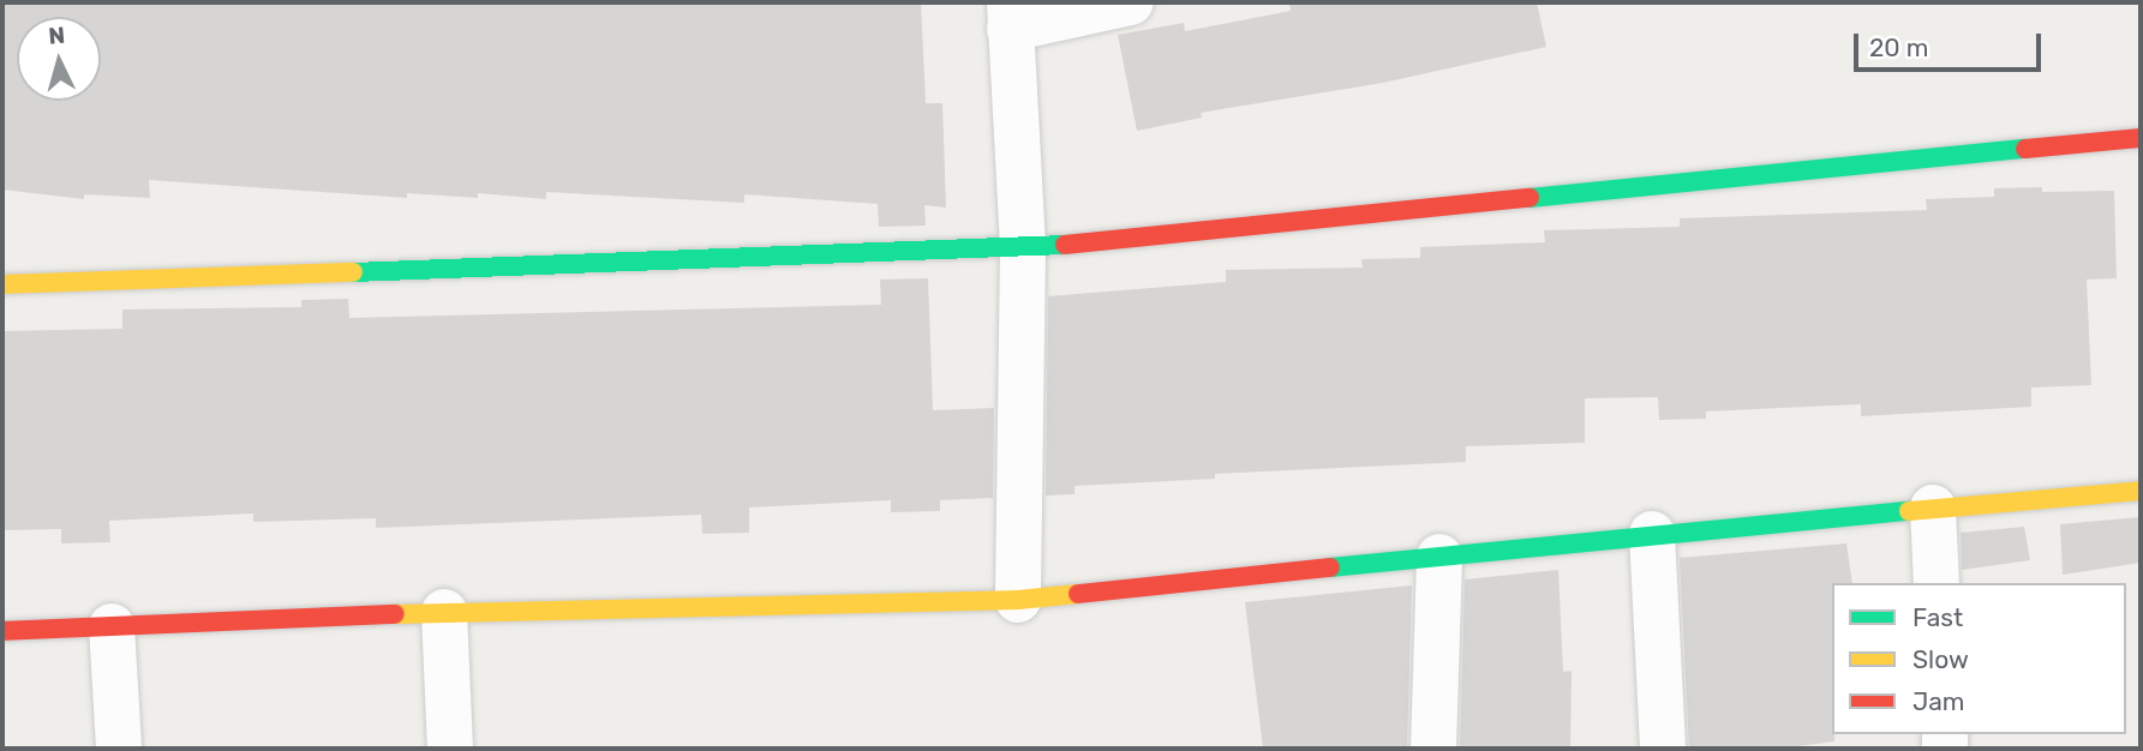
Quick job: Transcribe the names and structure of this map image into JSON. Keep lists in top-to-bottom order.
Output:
{
  "legend": ["Fast", "Slow", "Jam"],
  "scale_bar": "20 m",
  "north": "top"
}
